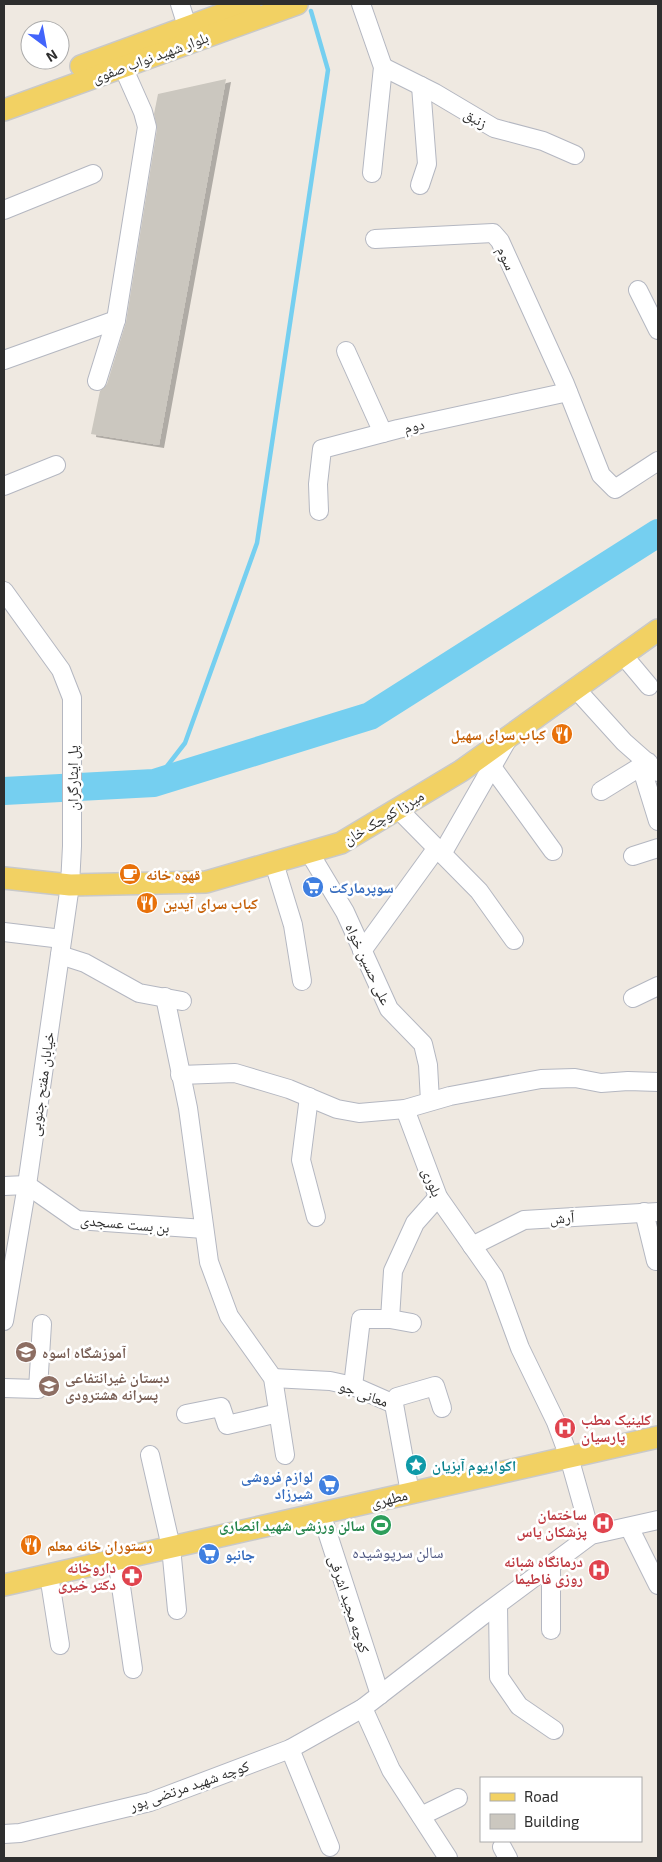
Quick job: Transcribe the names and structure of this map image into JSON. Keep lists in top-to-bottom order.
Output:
{
  "streets": {
    "main road": ["بلوار شهید نواب صفوی", "میرزا کوچک خان", "مطهری"],
    "street": [
      "زنبق",
      "سوم",
      "دوم",
      "پل ایثارگران",
      "علی حسین خواه",
      "خیابان مفتح جنوبی",
      "بلوری",
      "آرش",
      "بن بست عسجدی",
      "معانی جو",
      "کوچه مجید اشرفی",
      "کوچه شهید مرتضی پور"
    ]
  },
  "crossings": [
    ["سوم", "دوم"],
    ["پل ایثارگران", "خیابان مفتح جنوبی"],
    ["میرزا کوچک خان", "علی حسین خواه"],
    ["میرزا کوچک خان", "خیابان مفتح جنوبی"],
    ["خیابان مفتح جنوبی", "بن بست عسجدی"],
    ["بلوری", "آرش"],
    ["بلوری", "مطهری"],
    ["بلوری", "کوچه شهید مرتضی پور"],
    ["معانی جو", "مطهری"],
    ["مطهری", "کوچه مجید اشرفی"],
    ["کوچه مجید اشرفی", "کوچه شهید مرتضی پور"]
  ],
  "districts": ["سالن سرپوشیده"],
  "places": {
    "restaurant": ["کباب سرای سهیل", "کباب سرای آیدین", "رستوران خانه معلم"],
    "cafe": ["قهوه خانه"],
    "supermarket": ["سوپرمارکت", "لوازم فروشی شیرزاد", "جانبو"],
    "school or university": ["آموزشگاه اسوه", "دبستان غیرانتفاعی پسرانه هشترودی"],
    "hospital": ["کلینیک مطب پارسیان", "ساختمان پزشکان یاس", "درمانگاه شبانه روزی فاطیما"],
    "place": ["اکواریوم آبزیان"],
    "sports": ["سالن ورزشی شهید انصاری"],
    "pharmacy": ["داروخانه دکتر خیری"]
  },
  "legend": ["Road", "Building"],
  "north": "bottom right"
}
